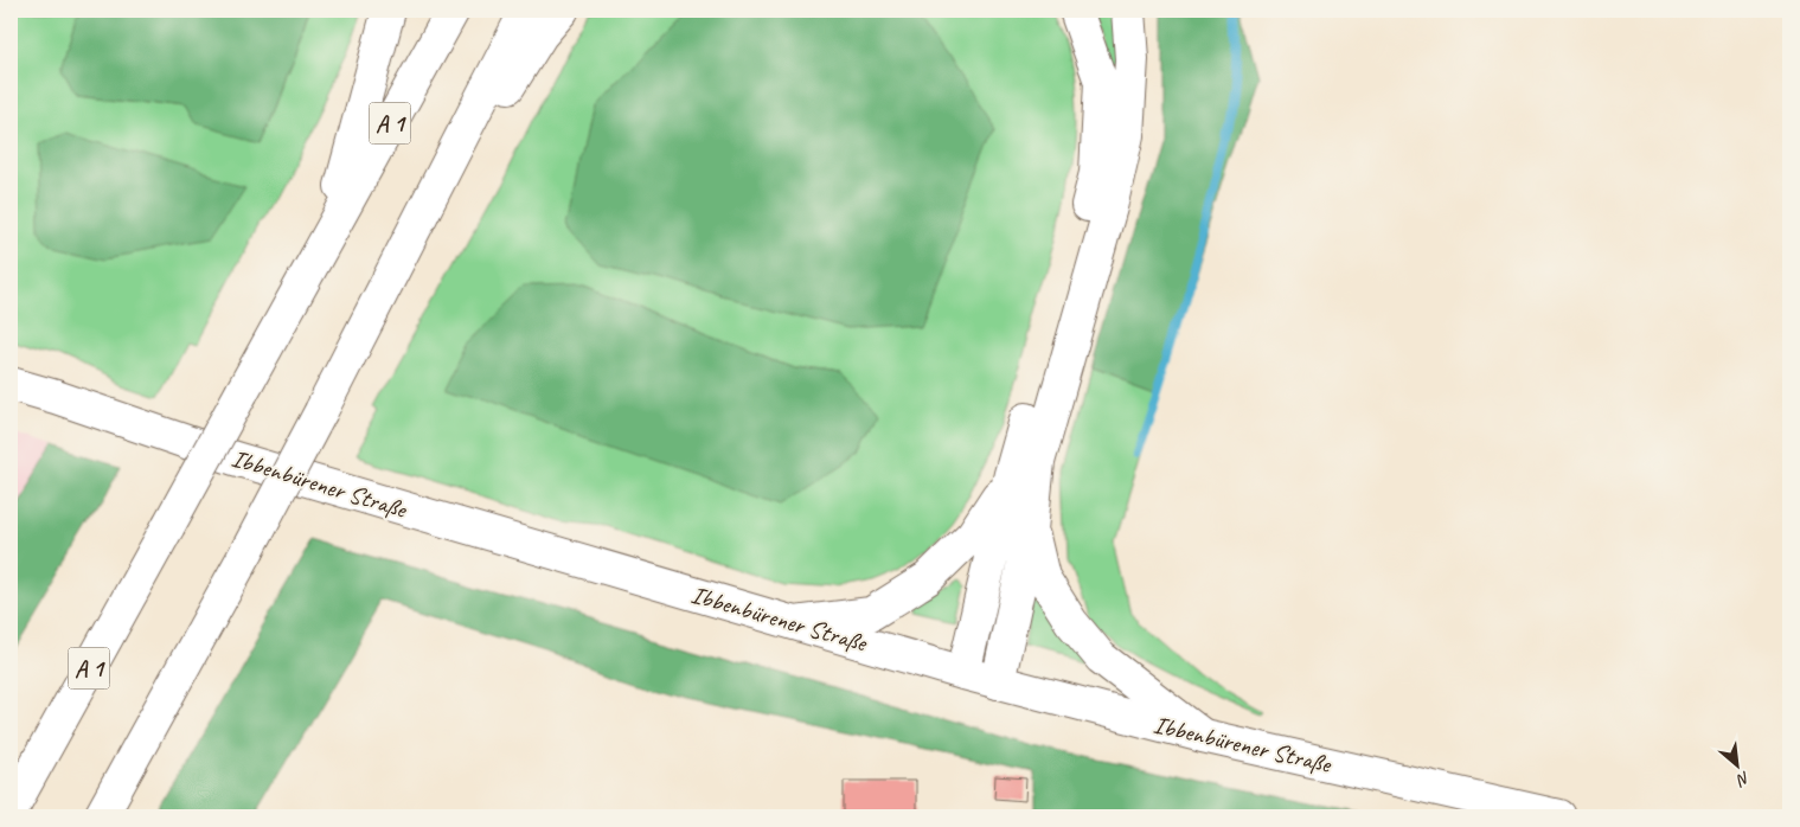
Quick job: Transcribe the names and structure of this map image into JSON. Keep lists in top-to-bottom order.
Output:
{
  "streets": {
    "main road": ["A 1", "Ibbenbürener Straße"]
  },
  "north": "bottom right"
}
